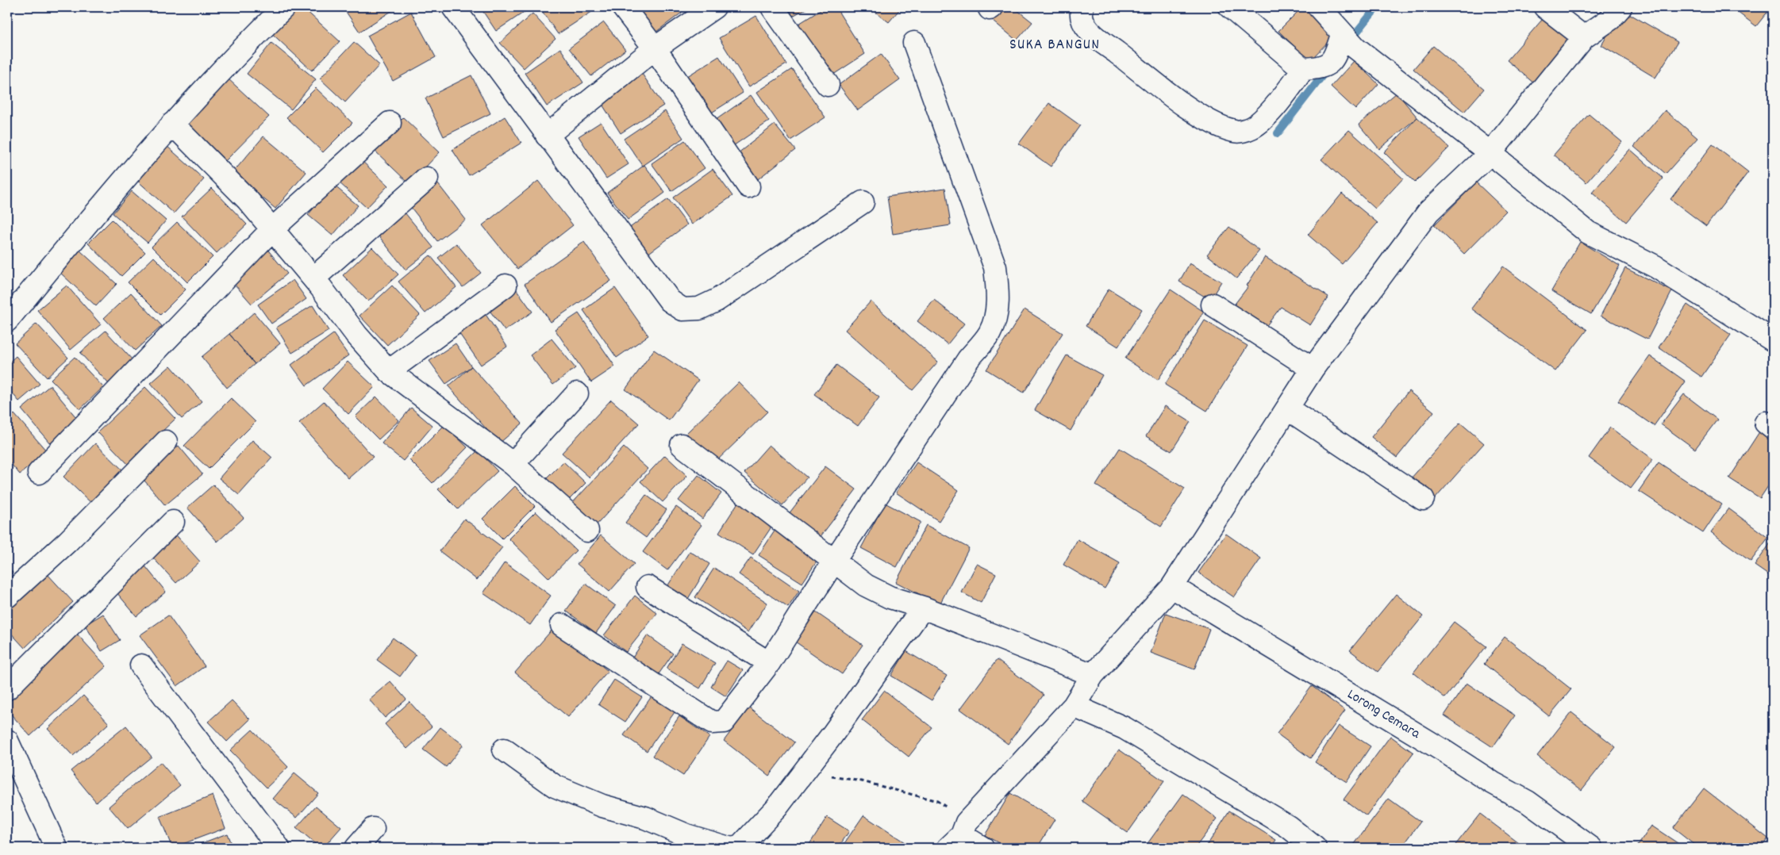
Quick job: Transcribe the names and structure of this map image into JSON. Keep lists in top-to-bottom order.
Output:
{
  "streets": {
    "street": ["Lorong Cemara"]
  },
  "districts": ["SUKA BANGUN"]
}
